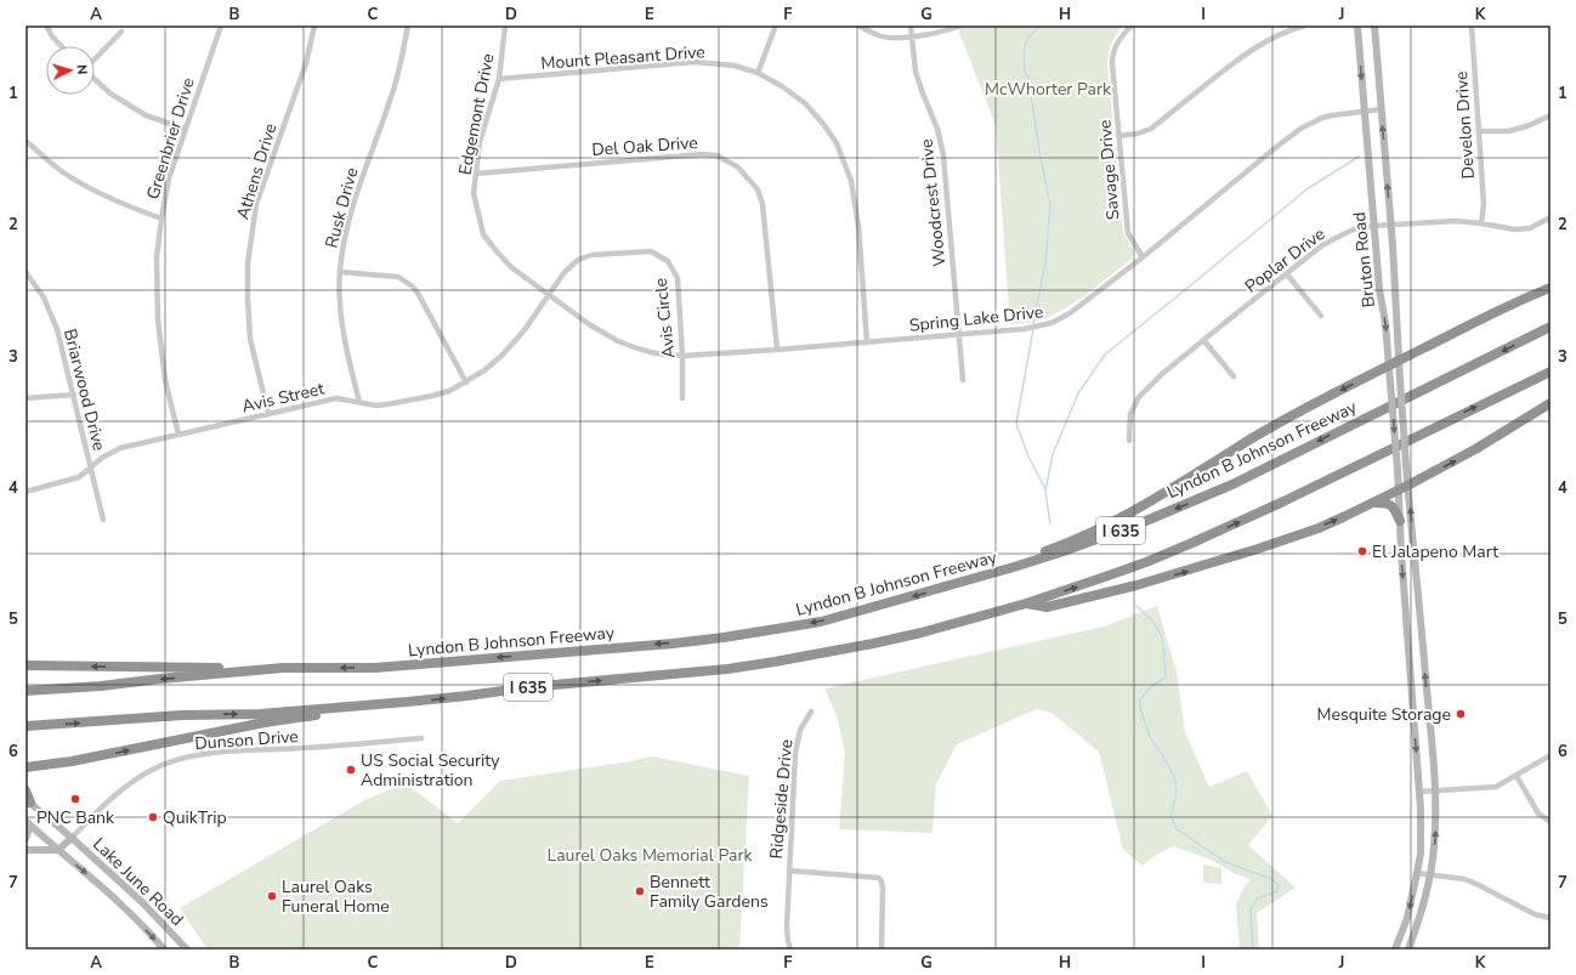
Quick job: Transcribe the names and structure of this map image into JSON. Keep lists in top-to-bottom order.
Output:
{
  "streets": {
    "highway": ["Lyndon B Johnson Freeway", "I 635"],
    "main road": ["Bruton Road", "Lake June Road"],
    "street": [
      "Mount Pleasant Drive",
      "Edgemont Drive",
      "Develon Drive",
      "Greenbrier Drive",
      "Del Oak Drive",
      "Savage Drive",
      "Athens Drive",
      "Woodcrest Drive",
      "Rusk Drive",
      "Poplar Drive",
      "Avis Circle",
      "Spring Lake Drive",
      "Briarwood Drive",
      "Avis Street",
      "Dunson Drive",
      "Ridgeside Drive"
    ]
  },
  "crossings": [
    ["Mount Pleasant Drive", "Edgemont Drive"],
    ["Mount Pleasant Drive", "Spring Lake Drive"],
    ["Edgemont Drive", "Del Oak Drive"],
    ["Edgemont Drive", "Avis Circle"],
    ["Edgemont Drive", "Spring Lake Drive"],
    ["Edgemont Drive", "Avis Street"],
    ["Develon Drive", "Poplar Drive"],
    ["Greenbrier Drive", "Avis Street"],
    ["Del Oak Drive", "Spring Lake Drive"],
    ["Savage Drive", "Spring Lake Drive"],
    ["Athens Drive", "Avis Street"],
    ["Woodcrest Drive", "Spring Lake Drive"],
    ["Rusk Drive", "Avis Street"],
    ["Poplar Drive", "Bruton Road"],
    ["Bruton Road", "Spring Lake Drive"],
    ["Avis Circle", "Spring Lake Drive"],
    ["Avis Circle", "Avis Street"],
    ["Spring Lake Drive", "Avis Street"],
    ["Briarwood Drive", "Avis Street"],
    ["Dunson Drive", "Lake June Road"]
  ],
  "parks": ["McWhorter Park", "Laurel Oaks Memorial Park"],
  "places": [
    "El Jalapeno Mart",
    "Mesquite Storage",
    "US Social Security Administration",
    "PNC Bank",
    "QuikTrip",
    "Bennett Family Gardens",
    "Laurel Oaks Funeral Home"
  ],
  "north": "right",
  "grid": {
    "columns": [
      "A",
      "B",
      "C",
      "D",
      "E",
      "F",
      "G",
      "H",
      "I",
      "J",
      "K"
    ],
    "rows": [
      "1",
      "2",
      "3",
      "4",
      "5",
      "6",
      "7"
    ]
  }
}
